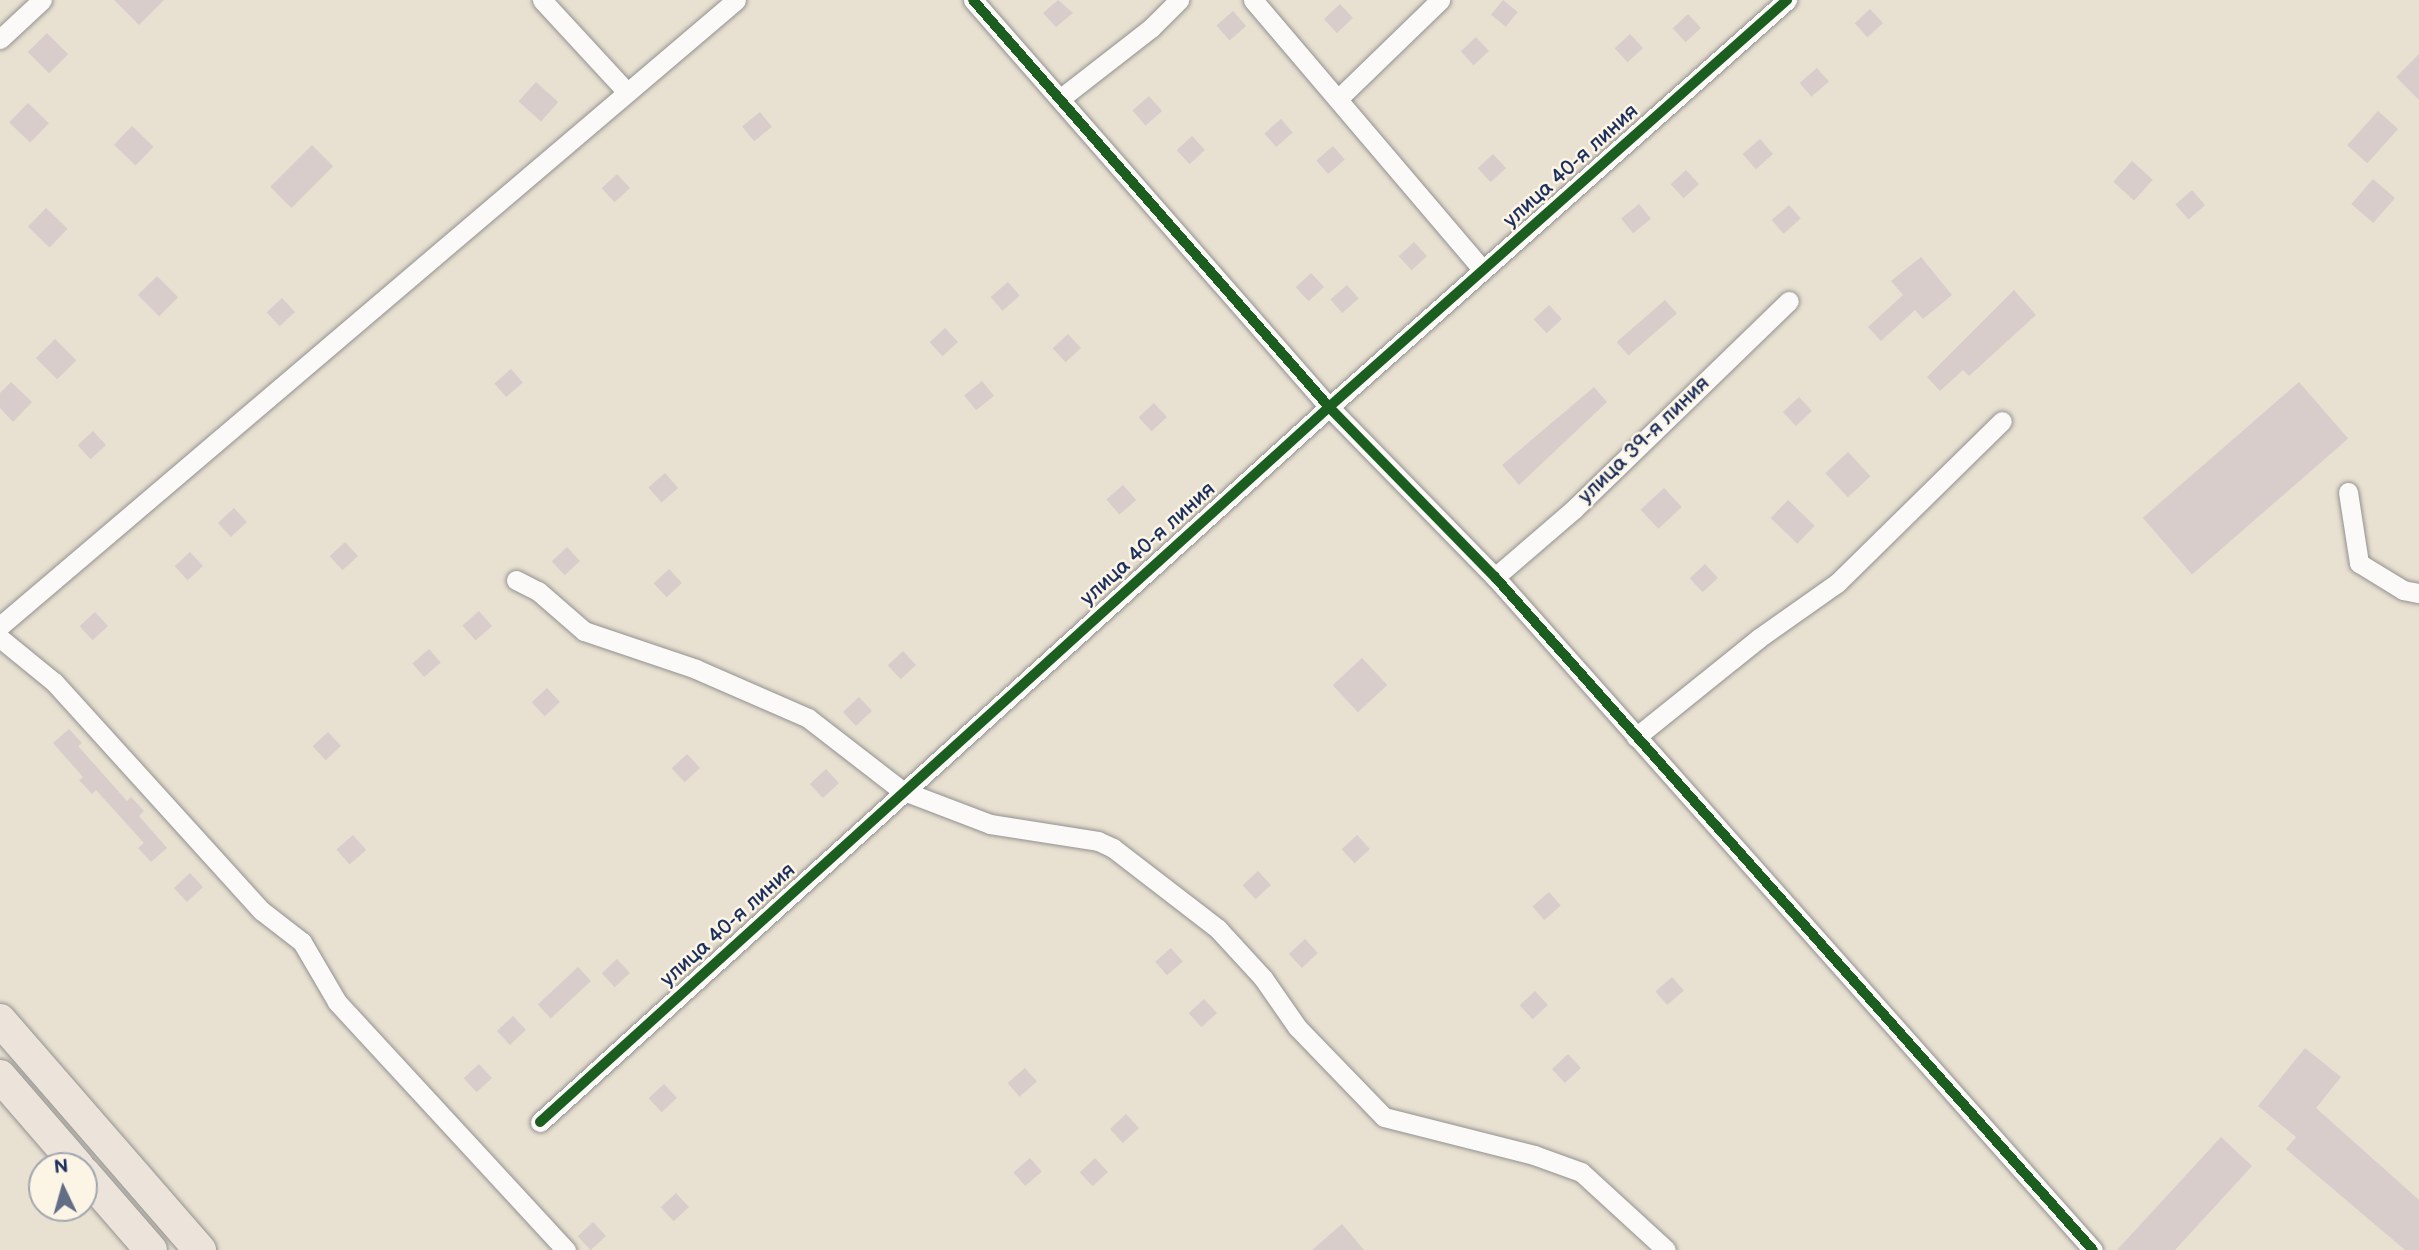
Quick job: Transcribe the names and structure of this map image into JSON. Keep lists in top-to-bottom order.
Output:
{
  "streets": {
    "street": ["улица 40-я линия", "улица 39-я линия"]
  },
  "north": "top"
}
